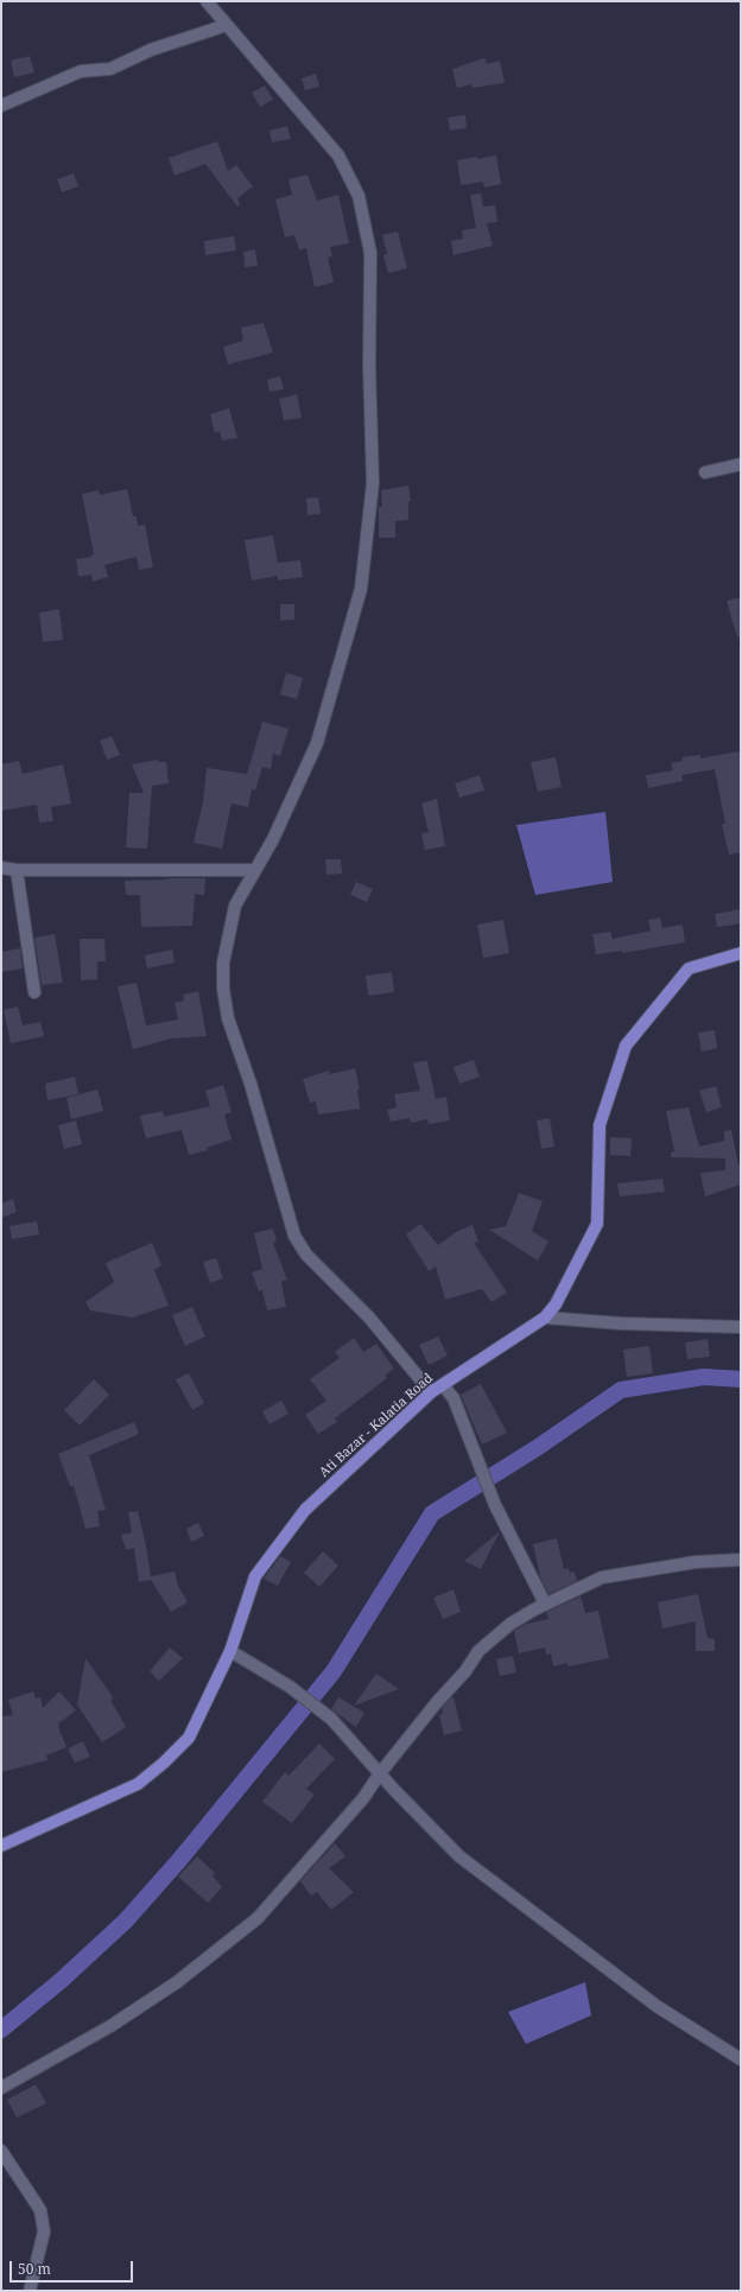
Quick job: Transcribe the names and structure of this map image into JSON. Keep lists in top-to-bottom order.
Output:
{
  "streets": {
    "main road": ["Ati Bazar - Kalatia Road"]
  },
  "scale_bar": "50 m"
}
